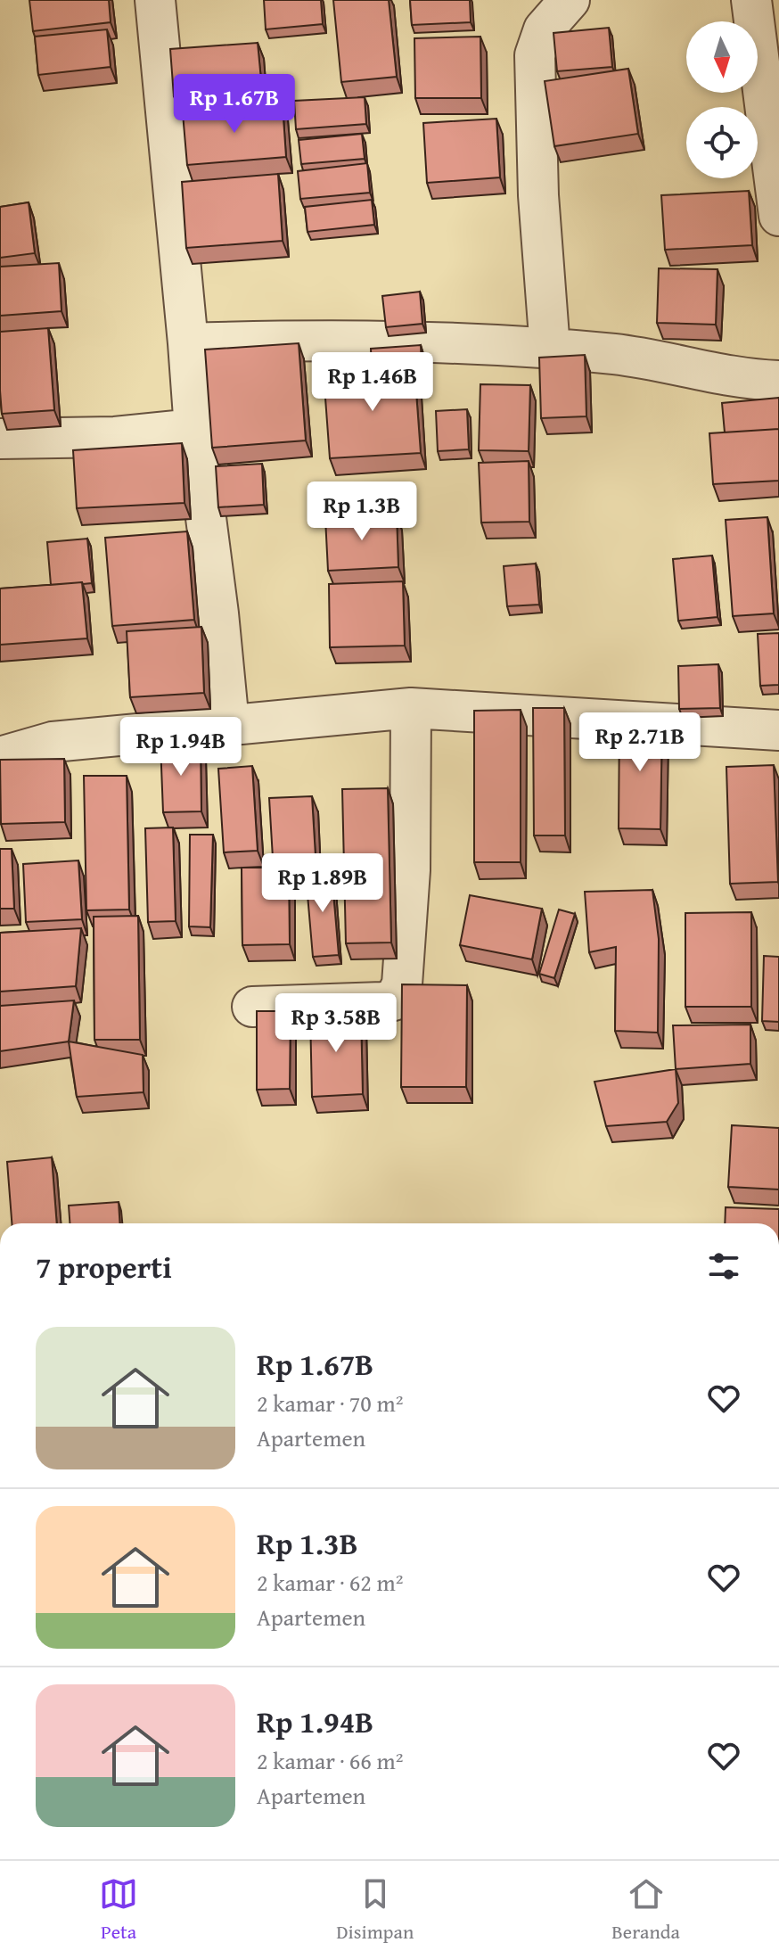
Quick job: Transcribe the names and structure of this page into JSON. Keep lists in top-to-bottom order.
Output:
{
  "north": "bottom",
  "page": {
    "price": [
      "Rp 1.67B",
      "Rp 1.46B",
      "Rp 1.3B",
      "Rp 2.71B",
      "Rp 1.94B",
      "Rp 1.89B",
      "Rp 3.58B"
    ],
    "heading": "7 properti",
    "list": [
      {
        "name": "Rp 1.67B",
        "note": "2 kamar · 70 m² · Apartemen"
      },
      {
        "name": "Rp 1.3B",
        "note": "2 kamar · 62 m² · Apartemen"
      },
      {
        "name": "Rp 1.94B",
        "note": "2 kamar · 66 m² · Apartemen"
      }
    ],
    "tabs": ["Peta", "Disimpan", "Beranda"]
  }
}
